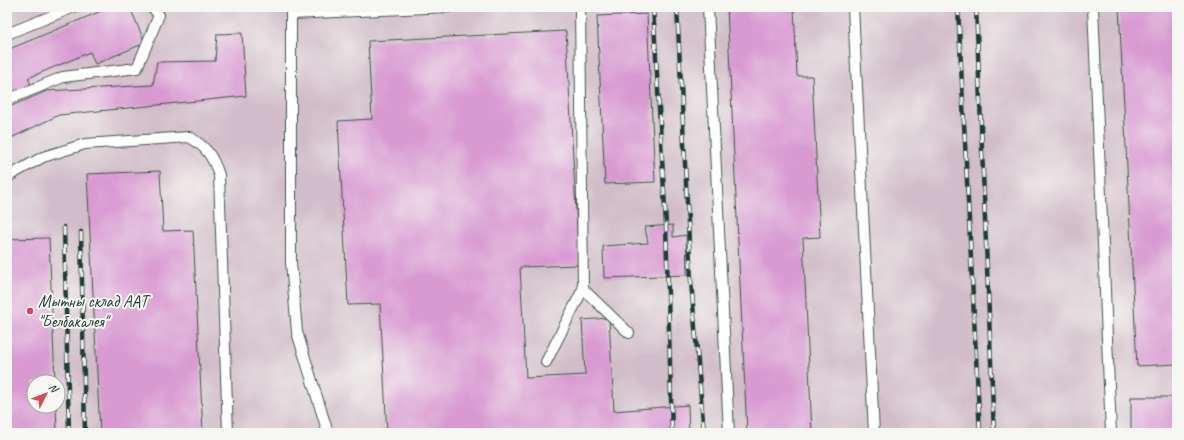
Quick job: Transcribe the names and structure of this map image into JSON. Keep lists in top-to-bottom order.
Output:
{
  "places": ["Мытны склад ААТ \"Белбакалея\""],
  "north": "top right"
}
